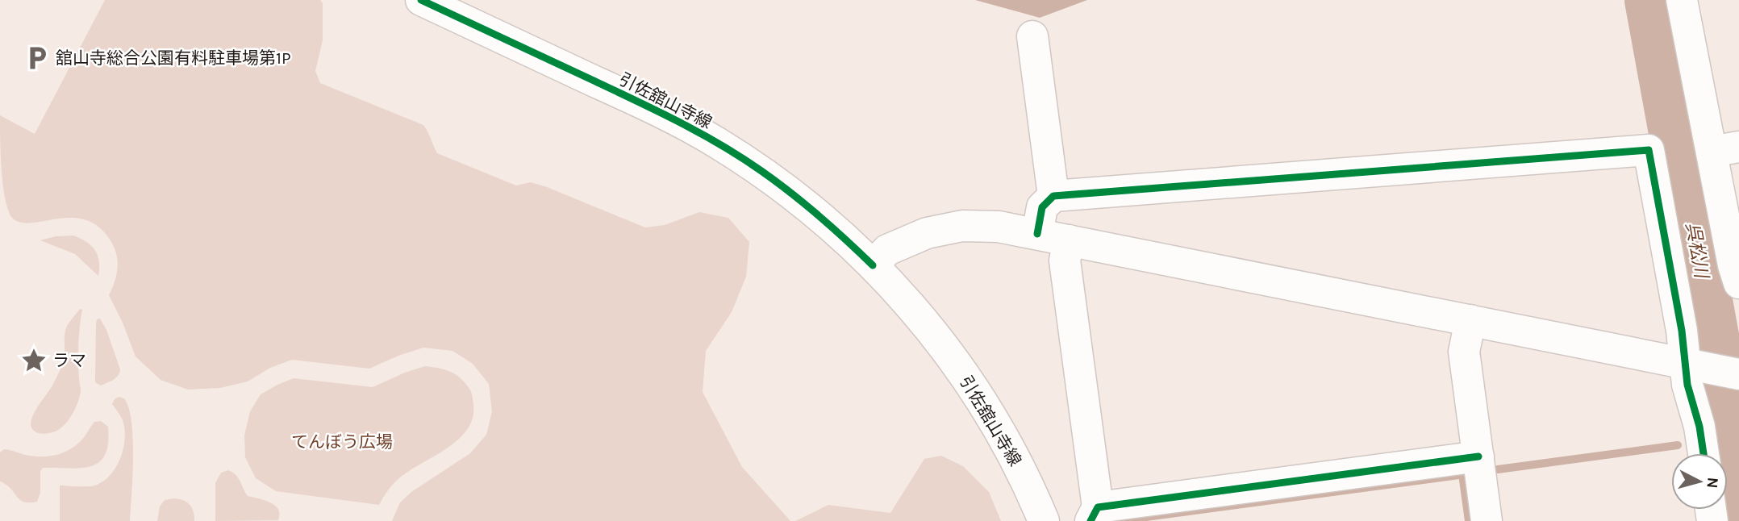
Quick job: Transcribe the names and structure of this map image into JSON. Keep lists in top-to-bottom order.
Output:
{
  "streets": {
    "street": ["引佐舘山寺線"]
  },
  "water": ["呉松川"],
  "parks": ["てんぼう広場"],
  "places": {
    "parking": ["舘山寺総合公園有料駐車場第1P"],
    "place": ["ラマ"]
  },
  "north": "right"
}
